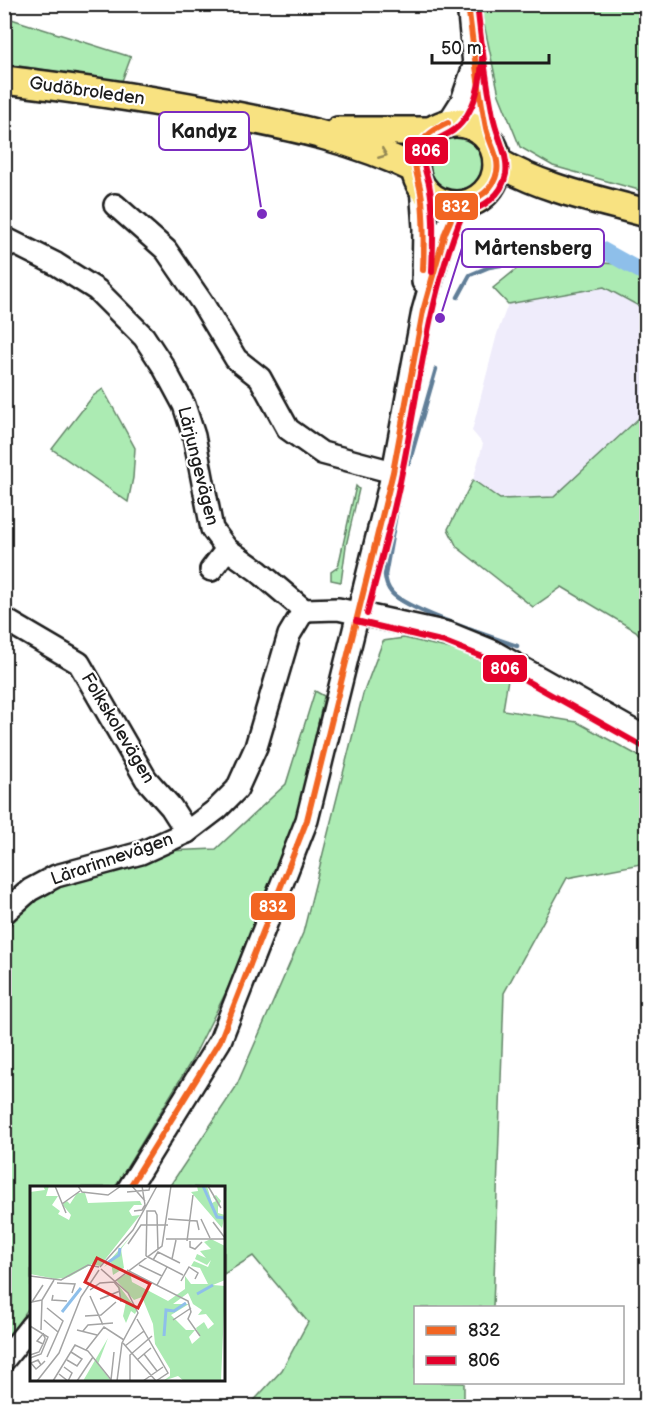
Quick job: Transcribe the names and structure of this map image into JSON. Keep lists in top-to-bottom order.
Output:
{
  "streets": {
    "main road": ["Gudöbroleden"],
    "street": ["Lärjungevägen", "Folkskolevägen", "Lärarinnevägen"]
  },
  "crossings": [
    ["Lärjungevägen", "Lärarinnevägen"],
    ["Folkskolevägen", "Lärarinnevägen"]
  ],
  "places": ["Kandyz", "Mårtensberg"],
  "lines": ["transit line 832", "transit line 806"],
  "legend": ["832", "806"],
  "scale_bar": "50 m"
}
